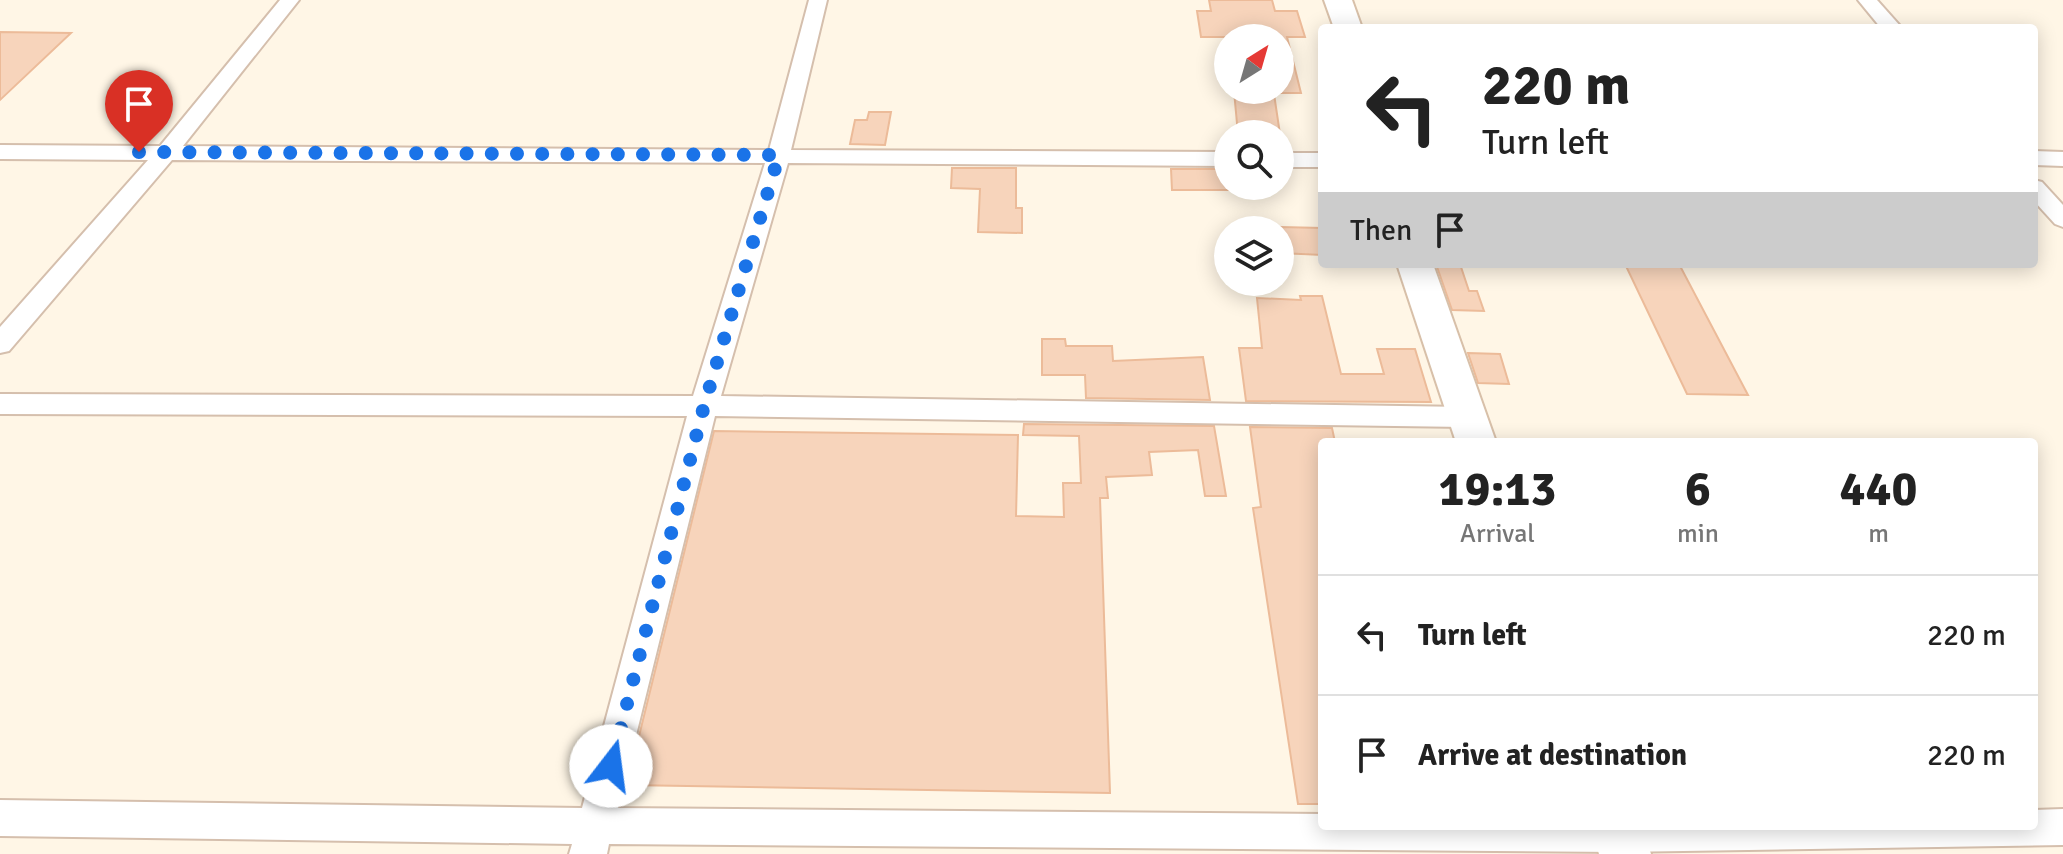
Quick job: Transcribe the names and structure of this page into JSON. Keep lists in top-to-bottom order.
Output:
{
  "north": "top right",
  "page": {
    "turn": ["220 m", "Turn left"],
    "then": "Then",
    "eta": [
      "19:13",
      "Arrival",
      "6",
      "min",
      "440",
      "m"
    ],
    "list": [
      {
        "name": "Turn left",
        "value": "220 m"
      },
      {
        "name": "Arrive at destination",
        "value": "220 m"
      }
    ]
  }
}
